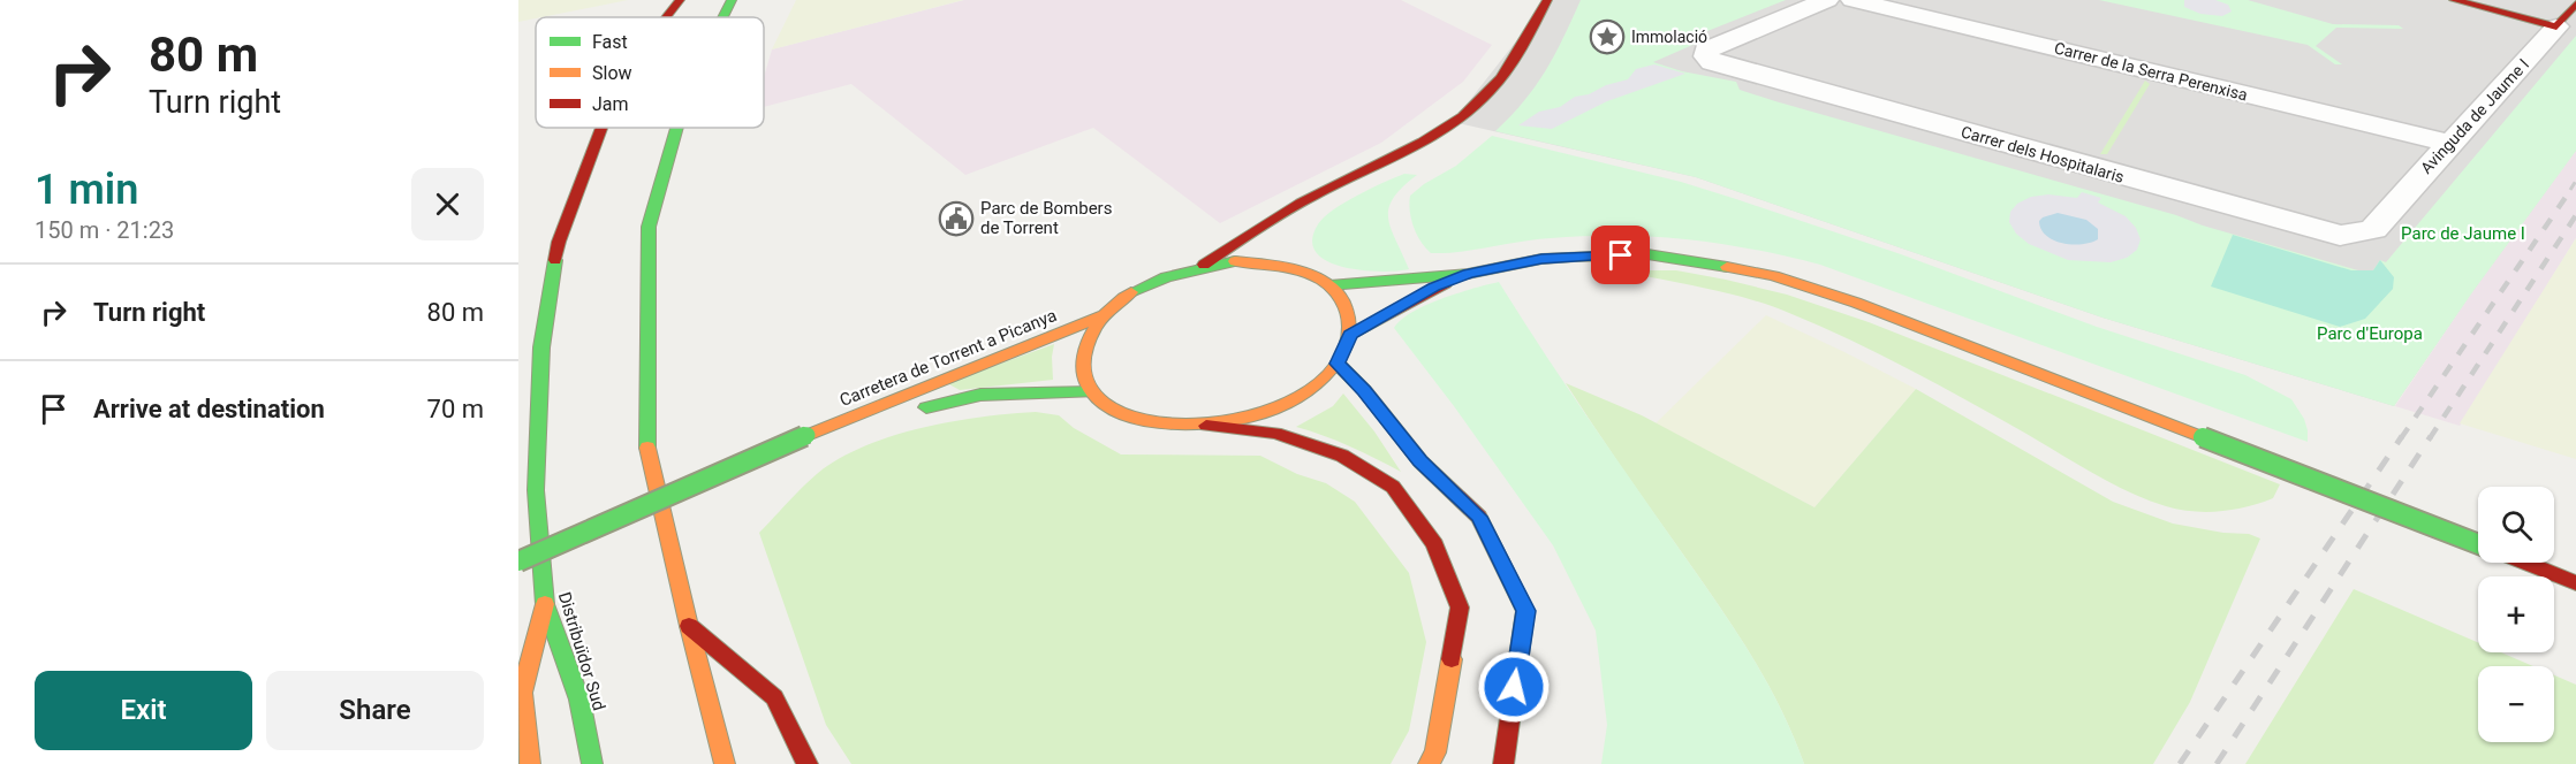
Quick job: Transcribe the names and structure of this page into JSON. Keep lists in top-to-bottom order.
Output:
{
  "streets": {
    "main road": ["Avinguda de Jaume I", "Carretera de Torrent a Picanya", "Distribuïdor Sud"],
    "street": ["Carrer de la Serra Perenxisa", "Carrer dels Hospitalaris"]
  },
  "crossings": [
    ["Carrer de la Serra Perenxisa", "Avinguda de Jaume I"],
    ["Avinguda de Jaume I", "Carrer dels Hospitalaris"]
  ],
  "parks": ["Parc de Jaume I", "Parc d'Europa"],
  "places": {
    "place": ["Immolació"],
    "public building": ["Parc de Bombers de Torrent"]
  },
  "legend": ["Fast", "Slow", "Jam"],
  "page": {
    "turn": ["80 m", "Turn right"],
    "heading": ["1 min", "150 m · 21:23"],
    "list": [
      {
        "name": "Turn right",
        "value": "80 m"
      },
      {
        "name": "Arrive at destination",
        "value": "70 m"
      }
    ],
    "map_buttons": ["+", "−"],
    "buttons": ["Exit", "Share"]
  }
}
